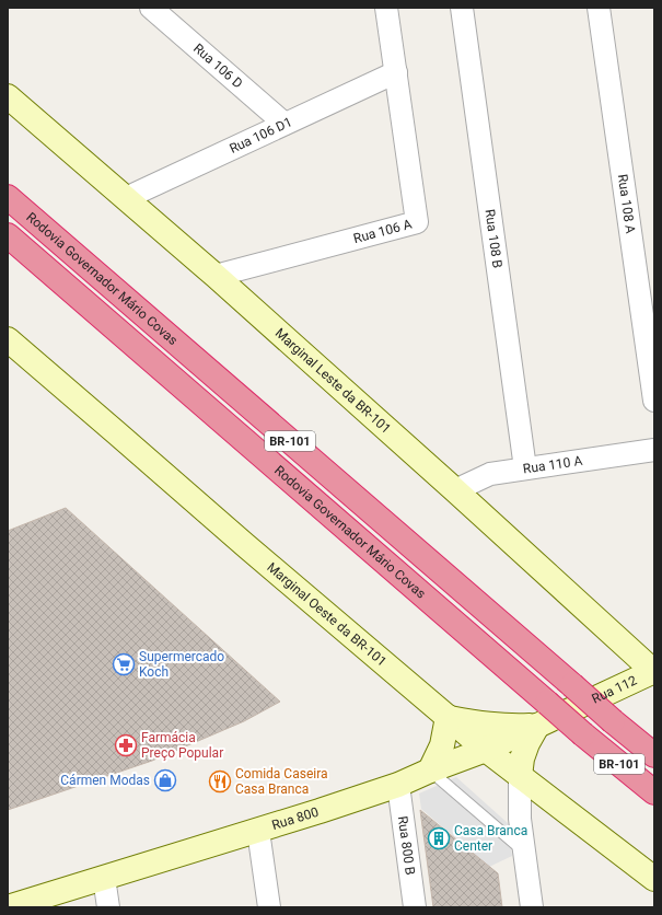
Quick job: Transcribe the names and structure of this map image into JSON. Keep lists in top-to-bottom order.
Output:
{
  "streets": {
    "highway": ["Rodovia Governador Mário Covas", "BR-101"],
    "main road": [
      "Marginal Leste da BR-101",
      "Marginal Oeste da BR-101",
      "Rua 112",
      "Rua 800"
    ],
    "street": [
      "Rua 106 D",
      "Rua 106 D1",
      "Rua 108 A",
      "Rua 106 A",
      "Rua 108 B",
      "Rua 110 A",
      "Rua 800 B"
    ]
  },
  "crossings": [
    ["Rua 106 D", "Rua 106 D1"],
    ["Rua 106 D1", "Rua 106 A"],
    ["Rua 106 D1", "Marginal Leste da BR-101"],
    ["Rua 106 A", "Marginal Leste da BR-101"],
    ["Rua 108 B", "Rua 110 A"],
    ["Rodovia Governador Mário Covas", "Rua 112"],
    ["Rodovia Governador Mário Covas", "Rua 800"],
    ["Marginal Leste da BR-101", "Rua 110 A"],
    ["Marginal Leste da BR-101", "Rua 112"],
    ["Marginal Oeste da BR-101", "Rua 800"],
    ["Rua 112", "Rua 800"],
    ["Rua 800", "Rua 800 B"]
  ],
  "places": {
    "supermarket": ["Supermercado Koch"],
    "pharmacy": ["Farmácia Preço Popular"],
    "shop": ["Cármen Modas"],
    "restaurant": ["Comida Caseira Casa Branca"],
    "building": ["Casa Branca Center"]
  }
}
